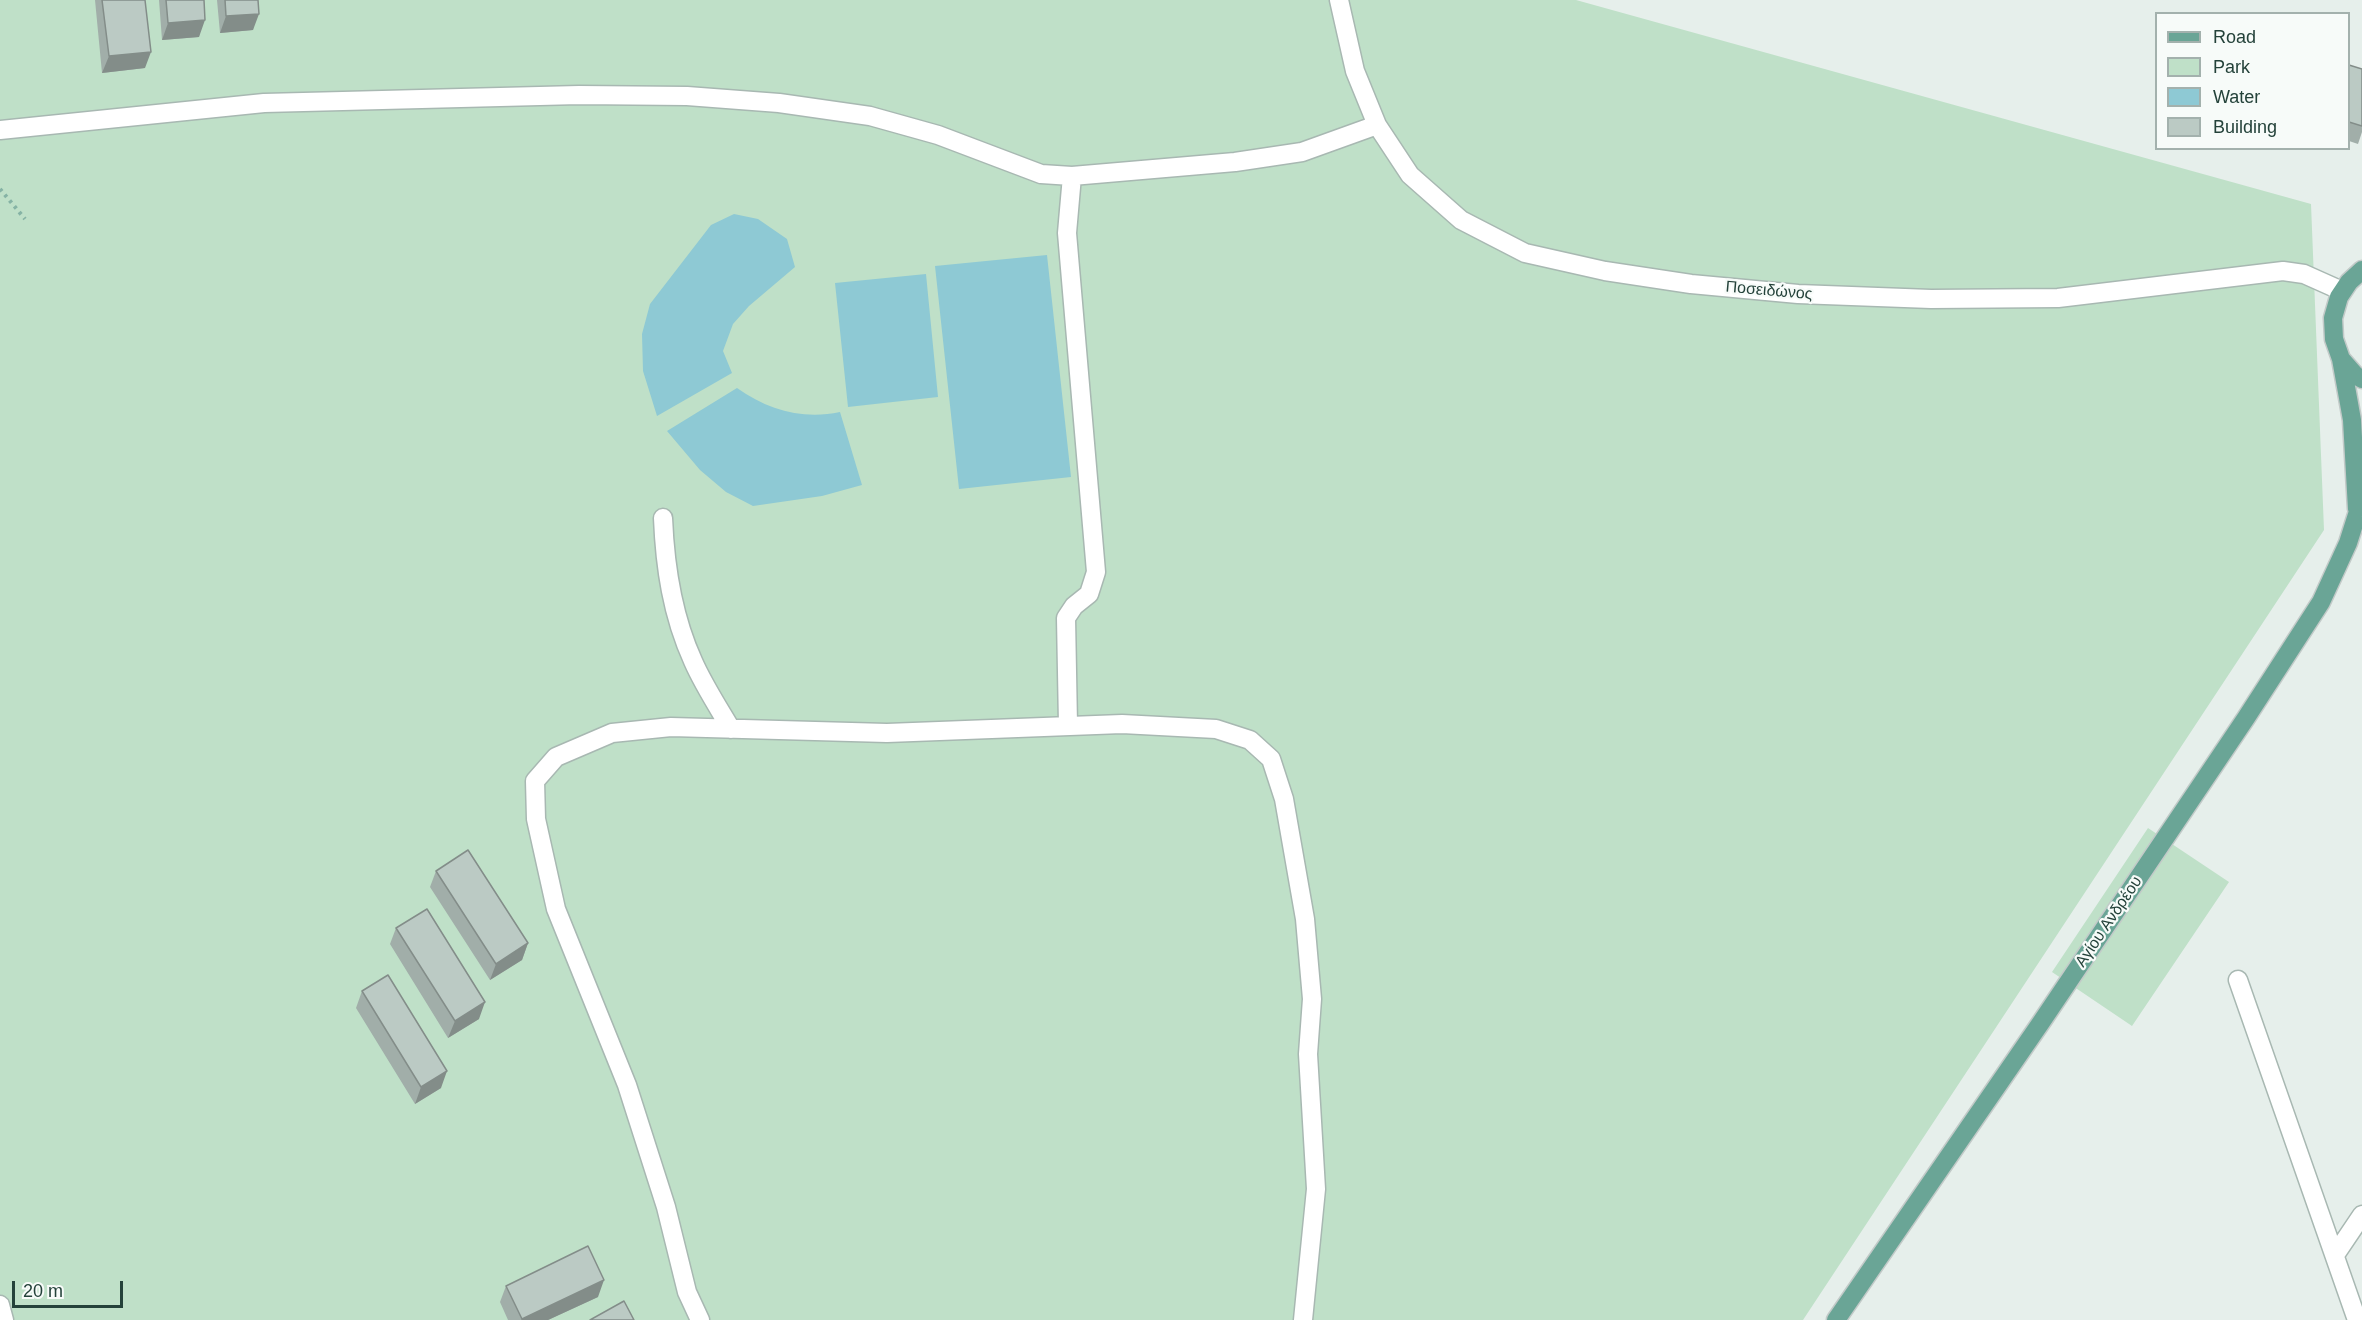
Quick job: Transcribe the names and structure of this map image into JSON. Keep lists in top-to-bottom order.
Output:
{
  "streets": {
    "main road": ["Αγίου Ανδρέου"],
    "street": ["Ποσειδώνος"]
  },
  "crossings": [
    ["Ποσειδώνος", "Αγίου Ανδρέου"]
  ],
  "legend": [
    "Road",
    "Park",
    "Water",
    "Building"
  ],
  "scale_bar": "20 m"
}
